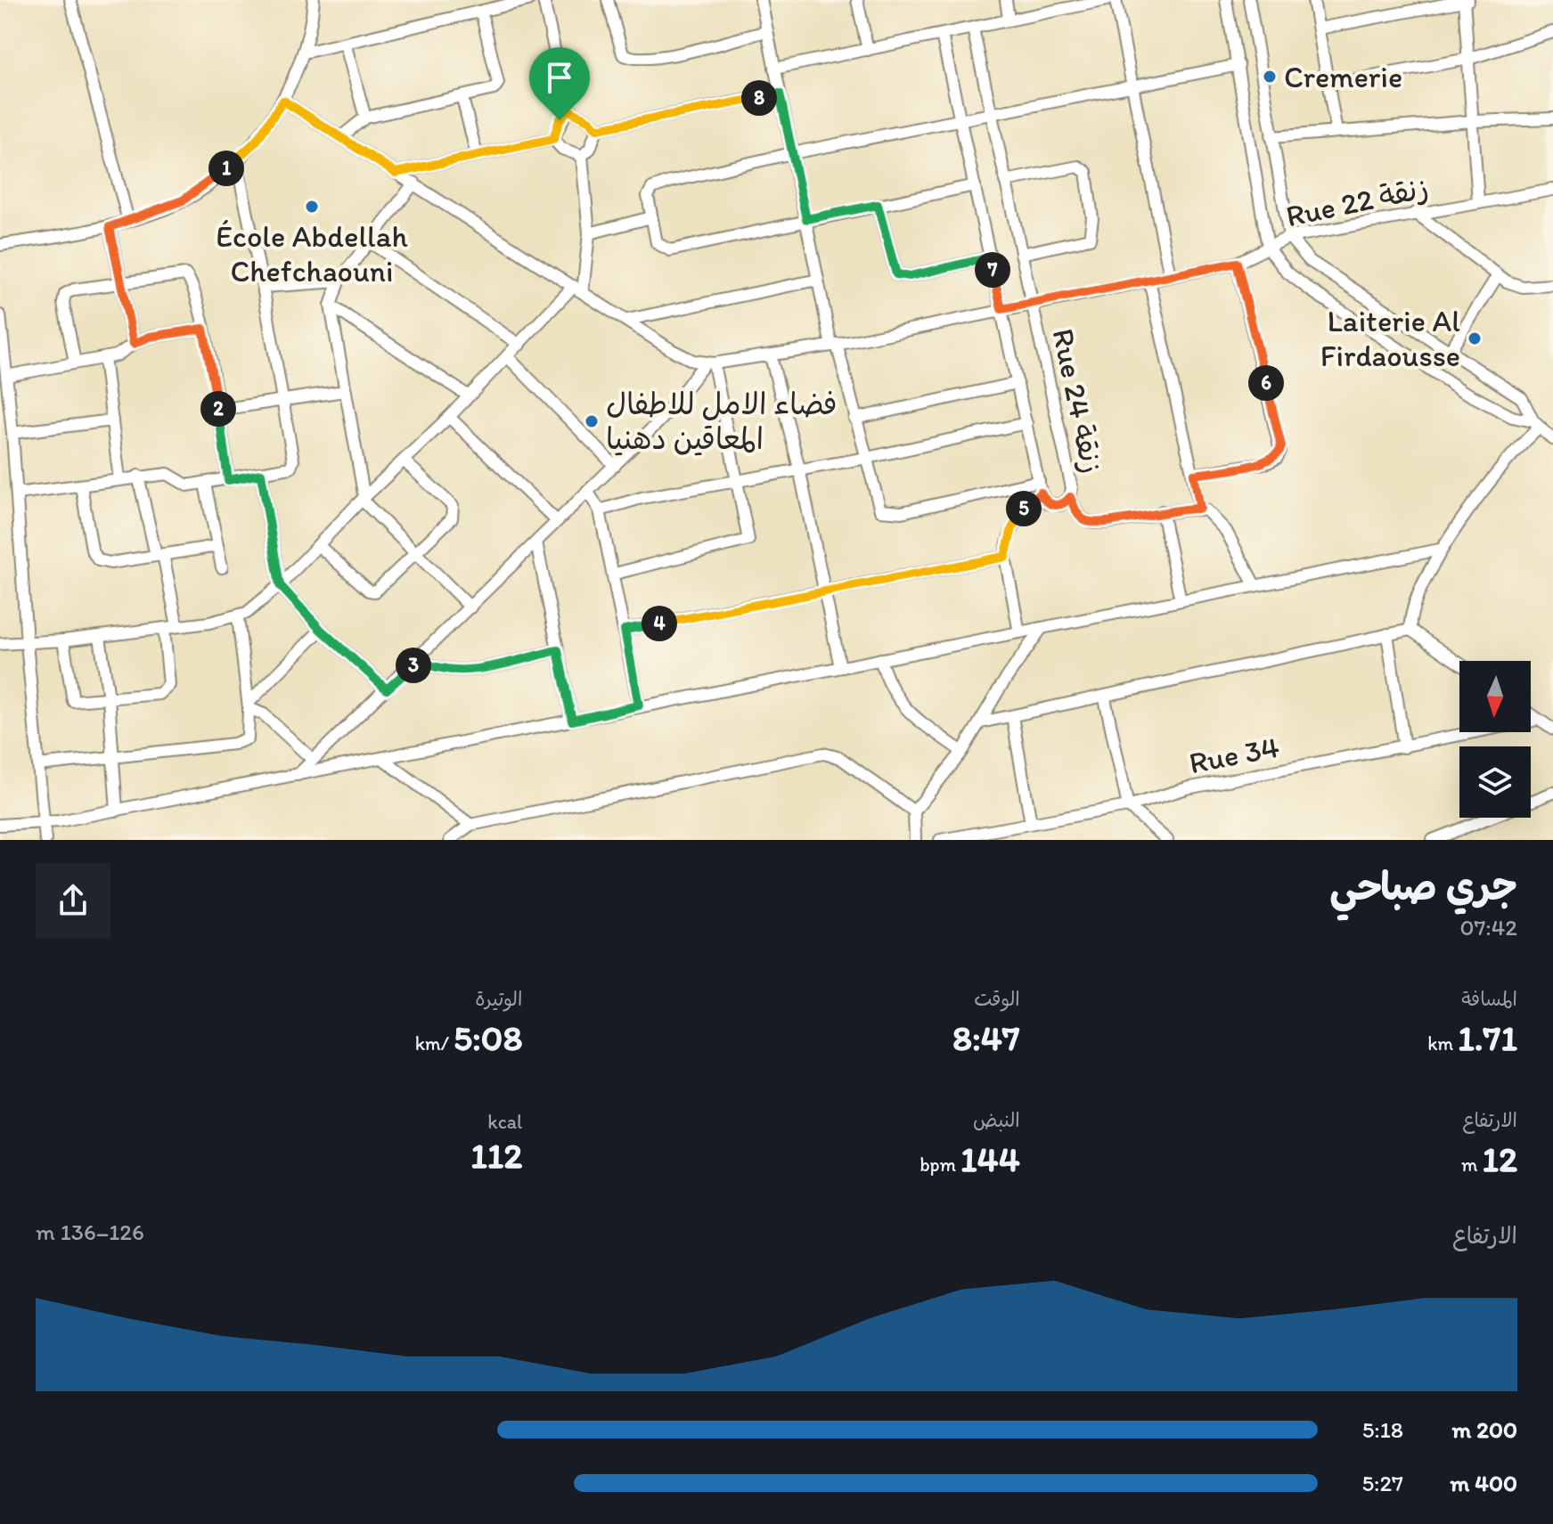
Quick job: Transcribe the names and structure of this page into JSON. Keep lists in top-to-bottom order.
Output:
{
  "streets": {
    "street": ["Rue 22 زنقة", "Rue 24 زنقة", "Rue 34"]
  },
  "crossings": [
    ["Rue 22 زنقة", "Rue 24 زنقة"]
  ],
  "places": [
    "Cremerie",
    "École Abdellah Chefchaouni",
    "Laiterie Al Firdaousse",
    "فضاء الامل للاطفال المعاقين دهنيا"
  ],
  "north": "bottom",
  "page": {
    "pins": [
      "8",
      "1",
      "7",
      "6",
      "2",
      "5",
      "4",
      "3"
    ],
    "heading": ["جري صباحي", "07:42"],
    "stats": [
      ["المسافة", "1.71 km"],
      ["الوقت", "8:47"],
      ["الوتيرة", "5:08 /km"],
      ["الارتفاع", "12 m"],
      ["النبض", "144 bpm"],
      ["kcal", "112"]
    ],
    "chart": ["الارتفاع", "126–136 m"],
    "list": [
      {
        "name": "200 m",
        "note": "5:18"
      },
      {
        "name": "400 m",
        "note": "5:27"
      }
    ]
  }
}
